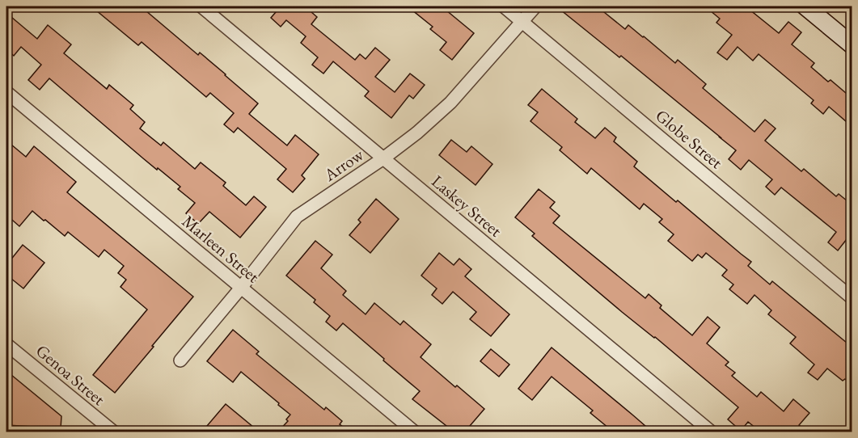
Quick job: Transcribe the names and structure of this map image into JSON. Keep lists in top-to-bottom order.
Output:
{
  "streets": {
    "street": [
      "Globe Street",
      "Arrow",
      "Laskey Street",
      "Marleen Street",
      "Genoa Street"
    ]
  },
  "crossings": [
    ["Globe Street", "Arrow"],
    ["Arrow", "Laskey Street"],
    ["Arrow", "Marleen Street"]
  ]
}
